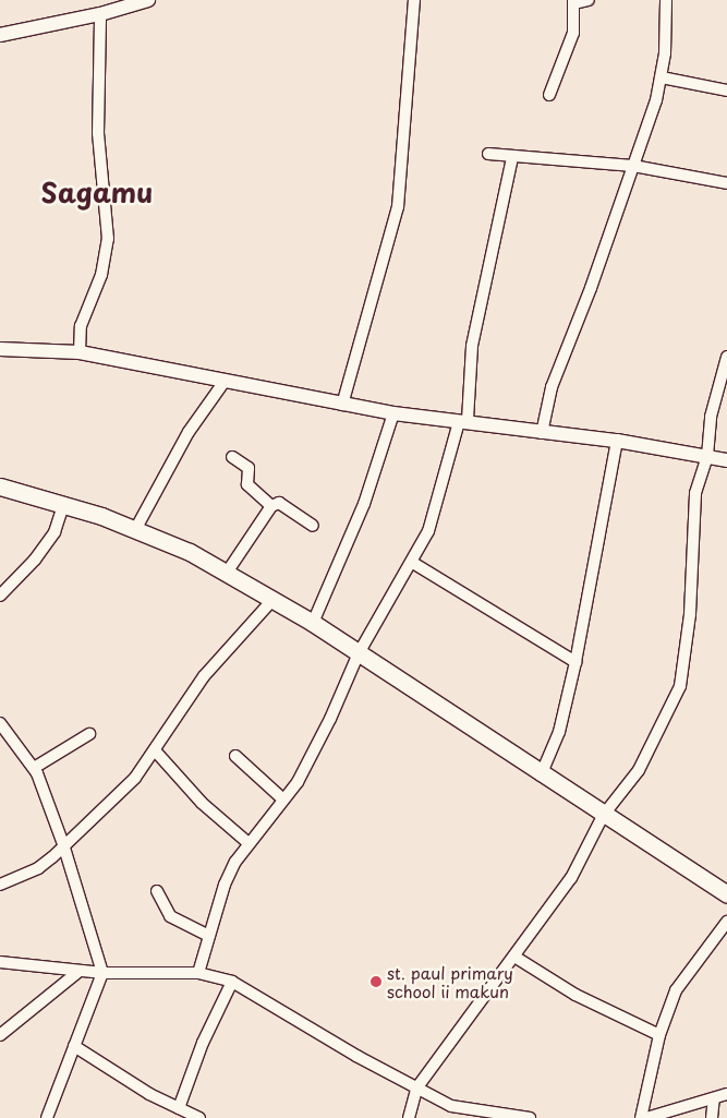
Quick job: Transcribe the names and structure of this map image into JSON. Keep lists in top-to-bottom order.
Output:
{
  "districts": ["Sagamu"],
  "places": ["st. paul primary school ii makun"]
}
